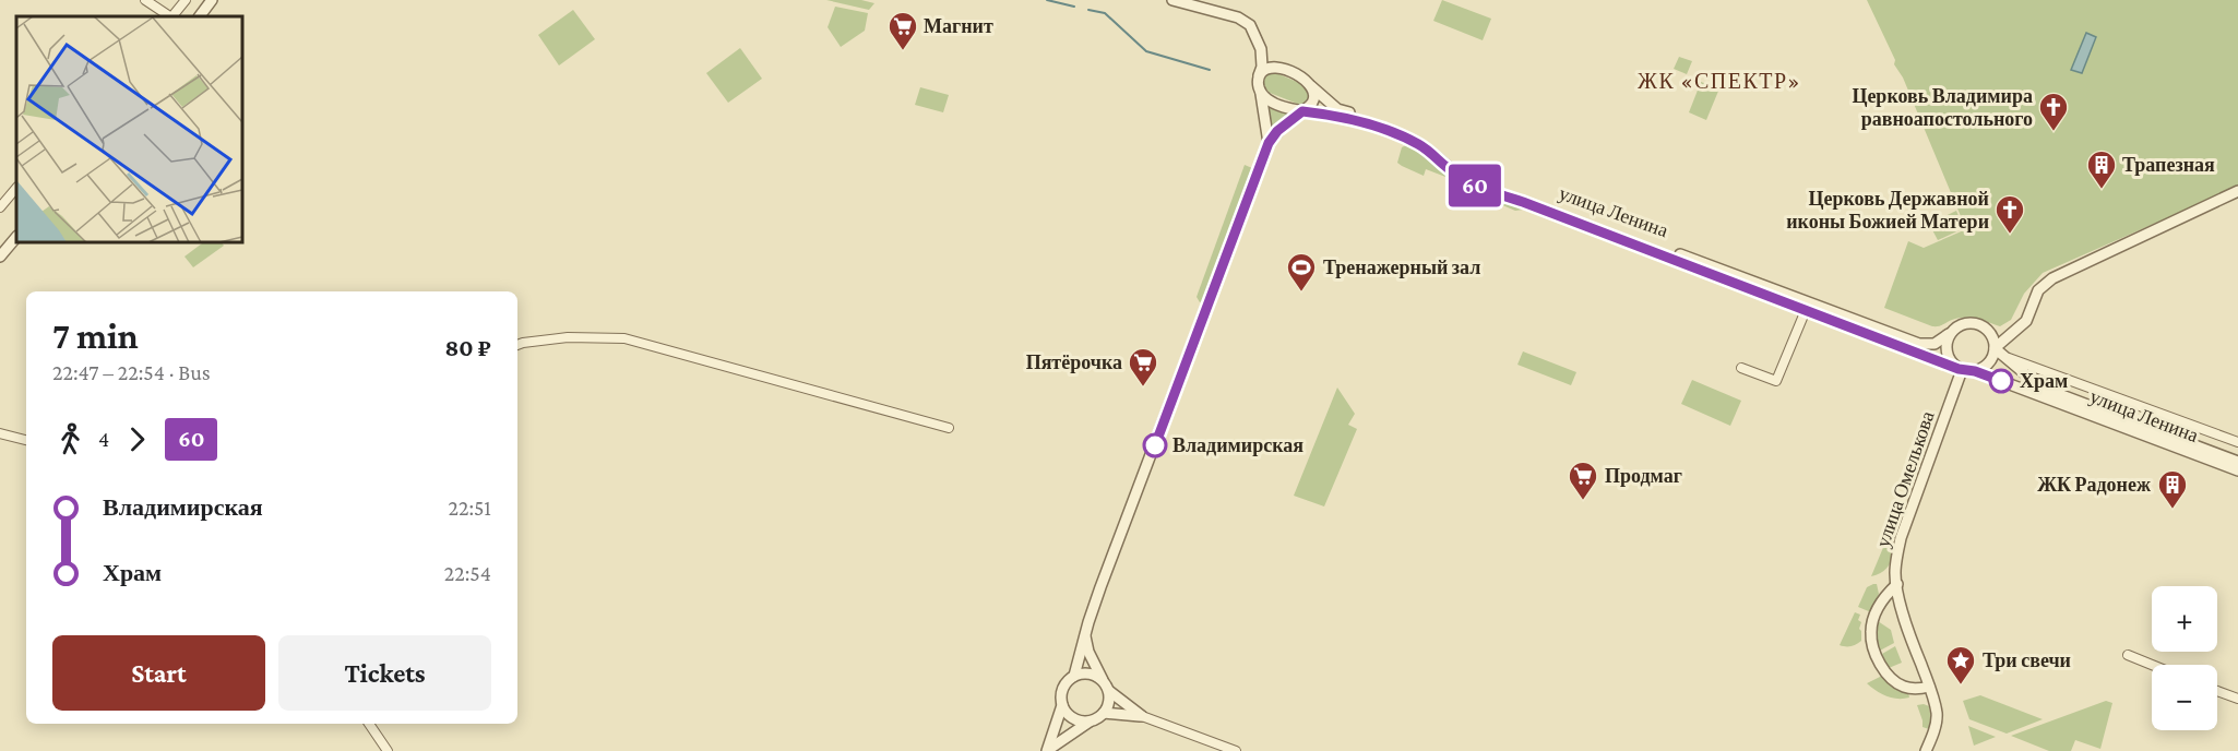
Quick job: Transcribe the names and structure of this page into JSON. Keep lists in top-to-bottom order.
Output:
{
  "streets": {
    "street": ["улица Ленина", "улица Омелькова"]
  },
  "crossings": [
    ["улица Ленина", "улица Омелькова"]
  ],
  "districts": ["ЖК «СПЕКТР»"],
  "places": {
    "supermarket": ["Магнит", "Пятёрочка", "Продмаг"],
    "church": ["Церковь Владимира равноапостольного", "Церковь Державной иконы Божией Матери"],
    "building": ["Трапезная", "ЖК Радонеж"],
    "sports": ["Тренажерный зал"],
    "other": ["Храм", "Владимирская"],
    "place": ["Три свечи"]
  },
  "lines": ["bus line 60"],
  "page": {
    "on_map": "60",
    "heading": ["7 min", "22:47 – 22:54 · Bus", "80 ₽"],
    "legs": ["4", "60"],
    "list": [
      {
        "name": "Владимирская",
        "value": "22:51"
      },
      {
        "name": "Храм",
        "value": "22:54"
      }
    ],
    "map_buttons": ["+", "−"],
    "buttons": ["Start", "Tickets"]
  }
}
